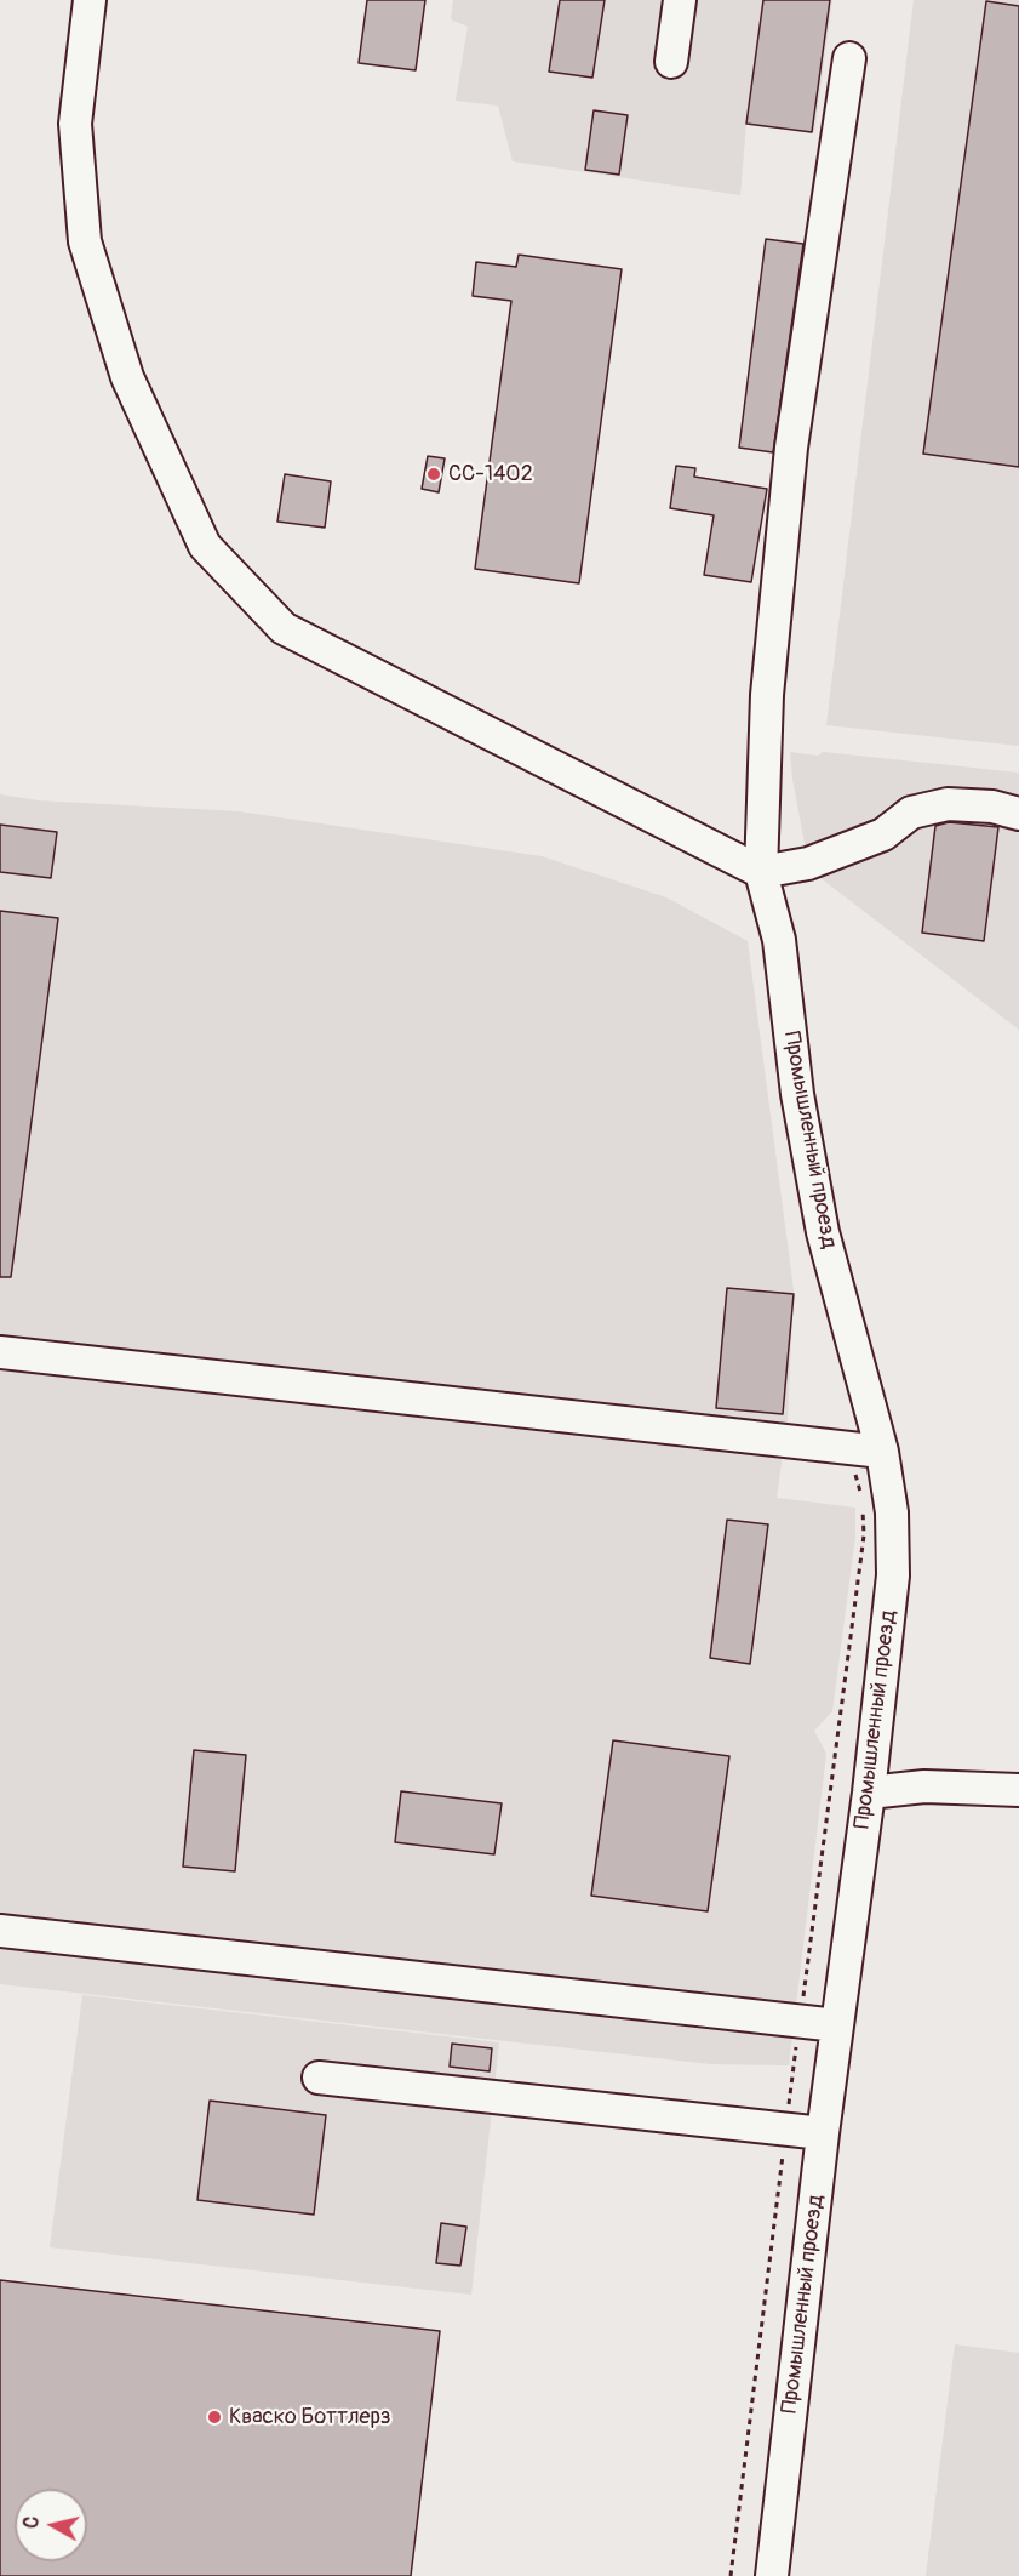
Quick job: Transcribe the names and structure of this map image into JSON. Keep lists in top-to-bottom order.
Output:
{
  "streets": {
    "street": ["Промышленный проезд"]
  },
  "places": ["СС-1402", "Кваско Боттлерз"],
  "north": "left"
}
